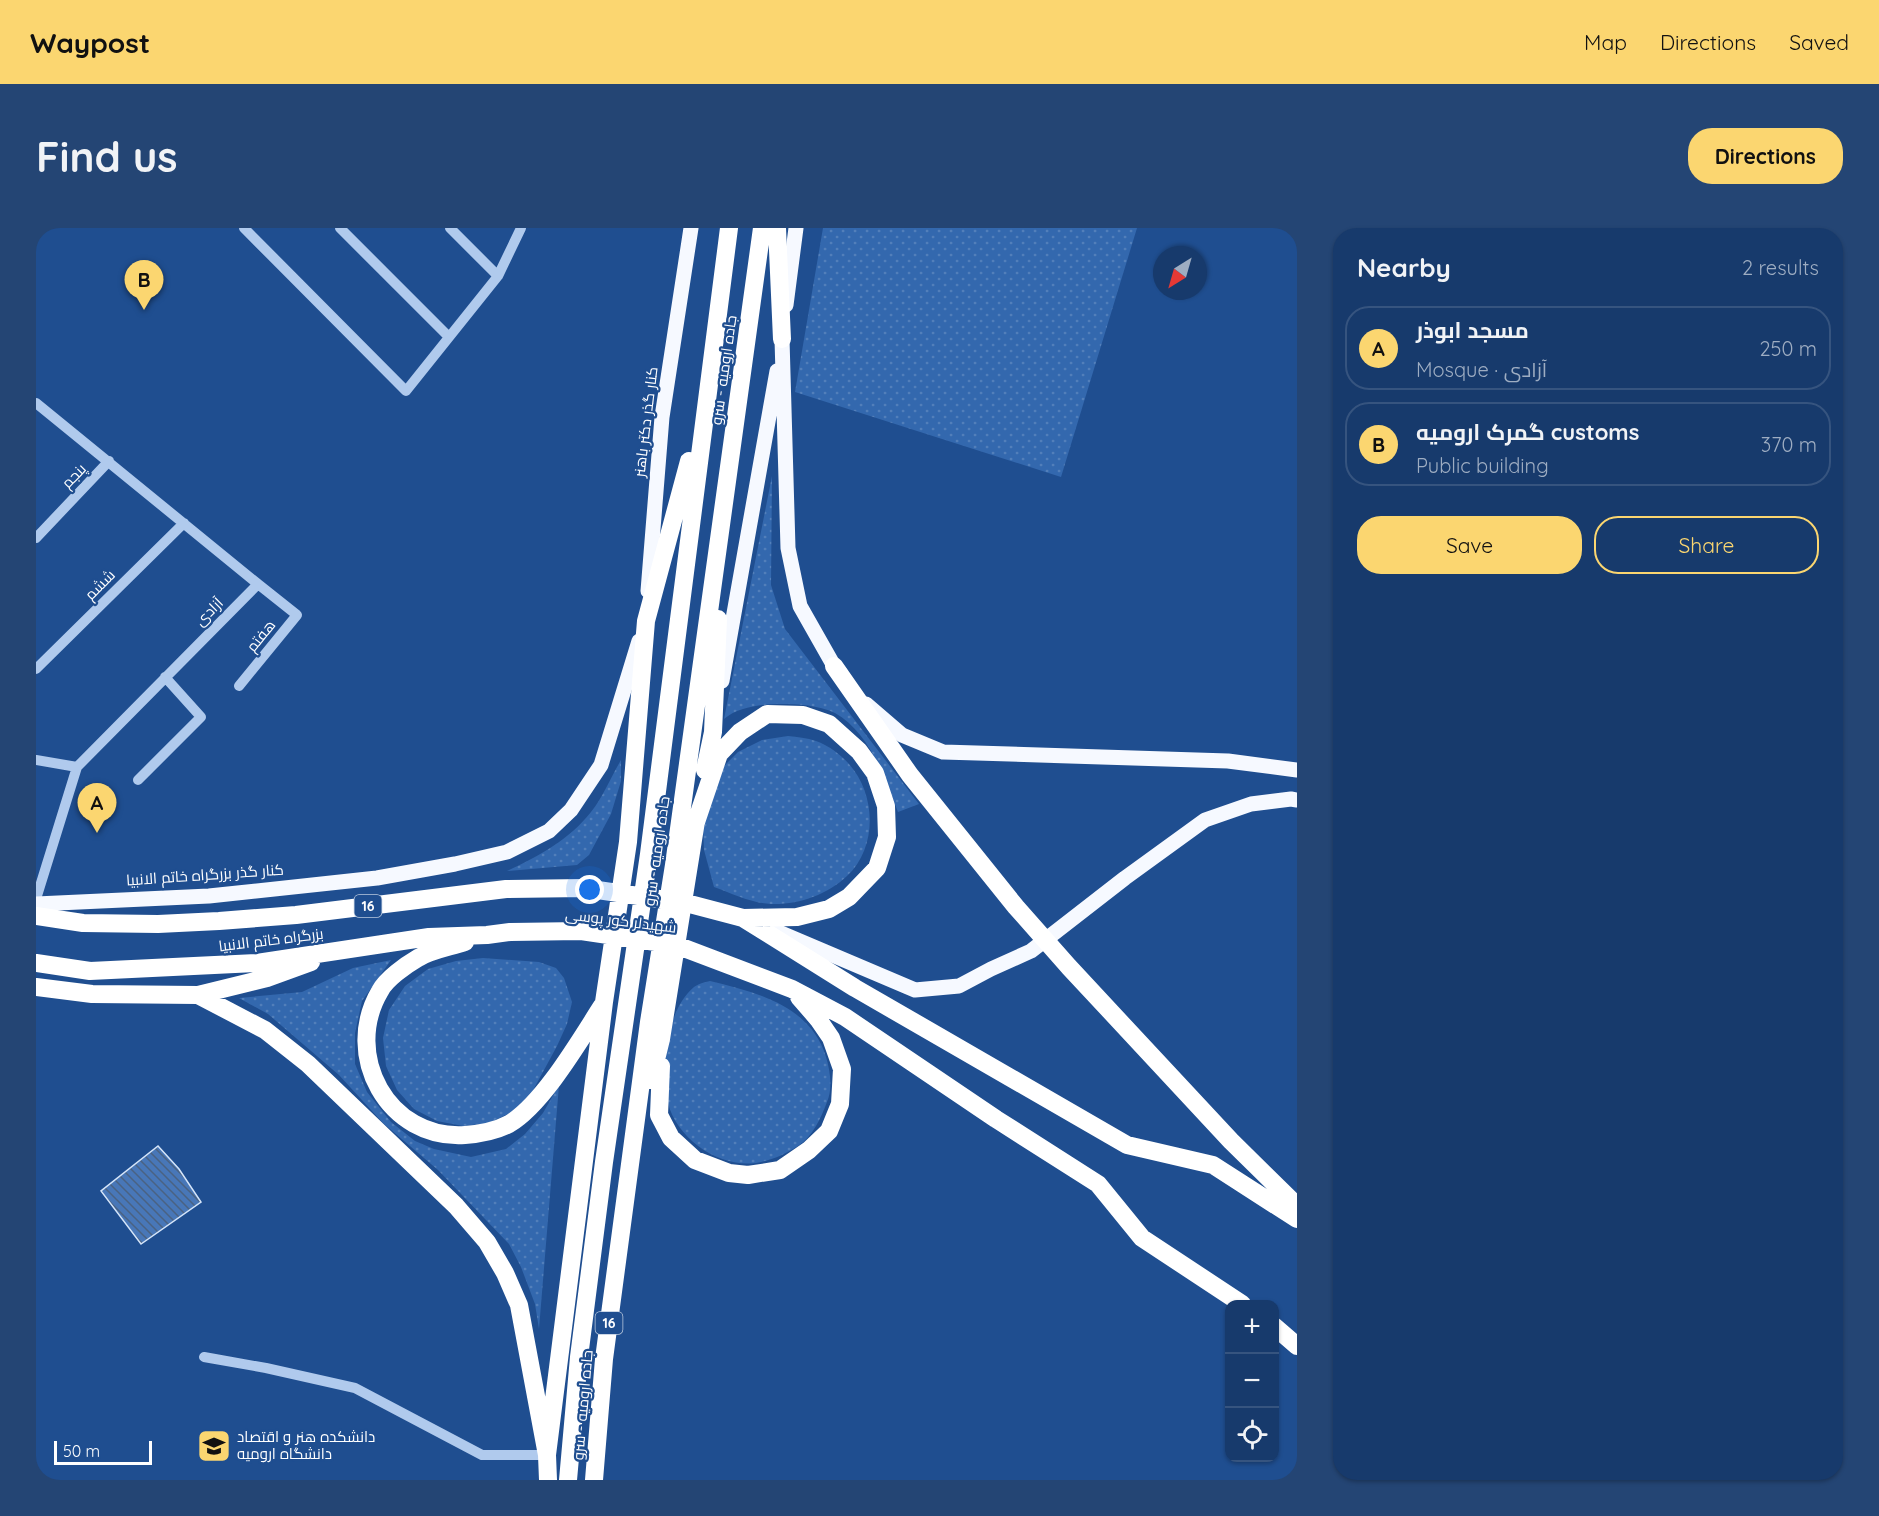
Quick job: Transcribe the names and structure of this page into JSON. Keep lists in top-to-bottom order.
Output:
{
  "streets": {
    "highway": [
      "جاده ارومیه - سرو",
      "16",
      "شهیدلر کور پوسی",
      "بزرگراه خاتم الانبیا"
    ],
    "main road": ["کنار گذر دکتر باهنر", "کنار گذر بزرگراه خاتم الانبیا"],
    "street": [
      "پنجم",
      "ششم",
      "آزادی",
      "هفتم"
    ]
  },
  "crossings": [
    ["کنار گذر دکتر باهنر", "کنار گذر بزرگراه خاتم الانبیا"],
    ["آزادی", "هفتم"],
    ["شهیدلر کور پوسی", "بزرگراه خاتم الانبیا"]
  ],
  "places": {
    "school or university": ["دانشکده هنر و اقتصاد دانشگاه ارومیه"]
  },
  "scale_bar": "50 m",
  "north": "bottom left",
  "page": {
    "header": "Waypost",
    "nav": ["Map", "Directions", "Saved"],
    "buttons": [
      "Directions",
      ["Save", "Share"]
    ],
    "title": "Find us",
    "heading": ["Nearby", "2 results"],
    "pins": ["B", "A"],
    "list": [
      {
        "mark": "A",
        "name": "مسجد ابوذر",
        "note": "Mosque · آزادی",
        "value": "250 m"
      },
      {
        "mark": "B",
        "name": "گمرک ارومیه customs",
        "note": "Public building",
        "value": "370 m"
      }
    ],
    "map_buttons": ["+", "−"],
    "scale": "50 m"
  }
}
